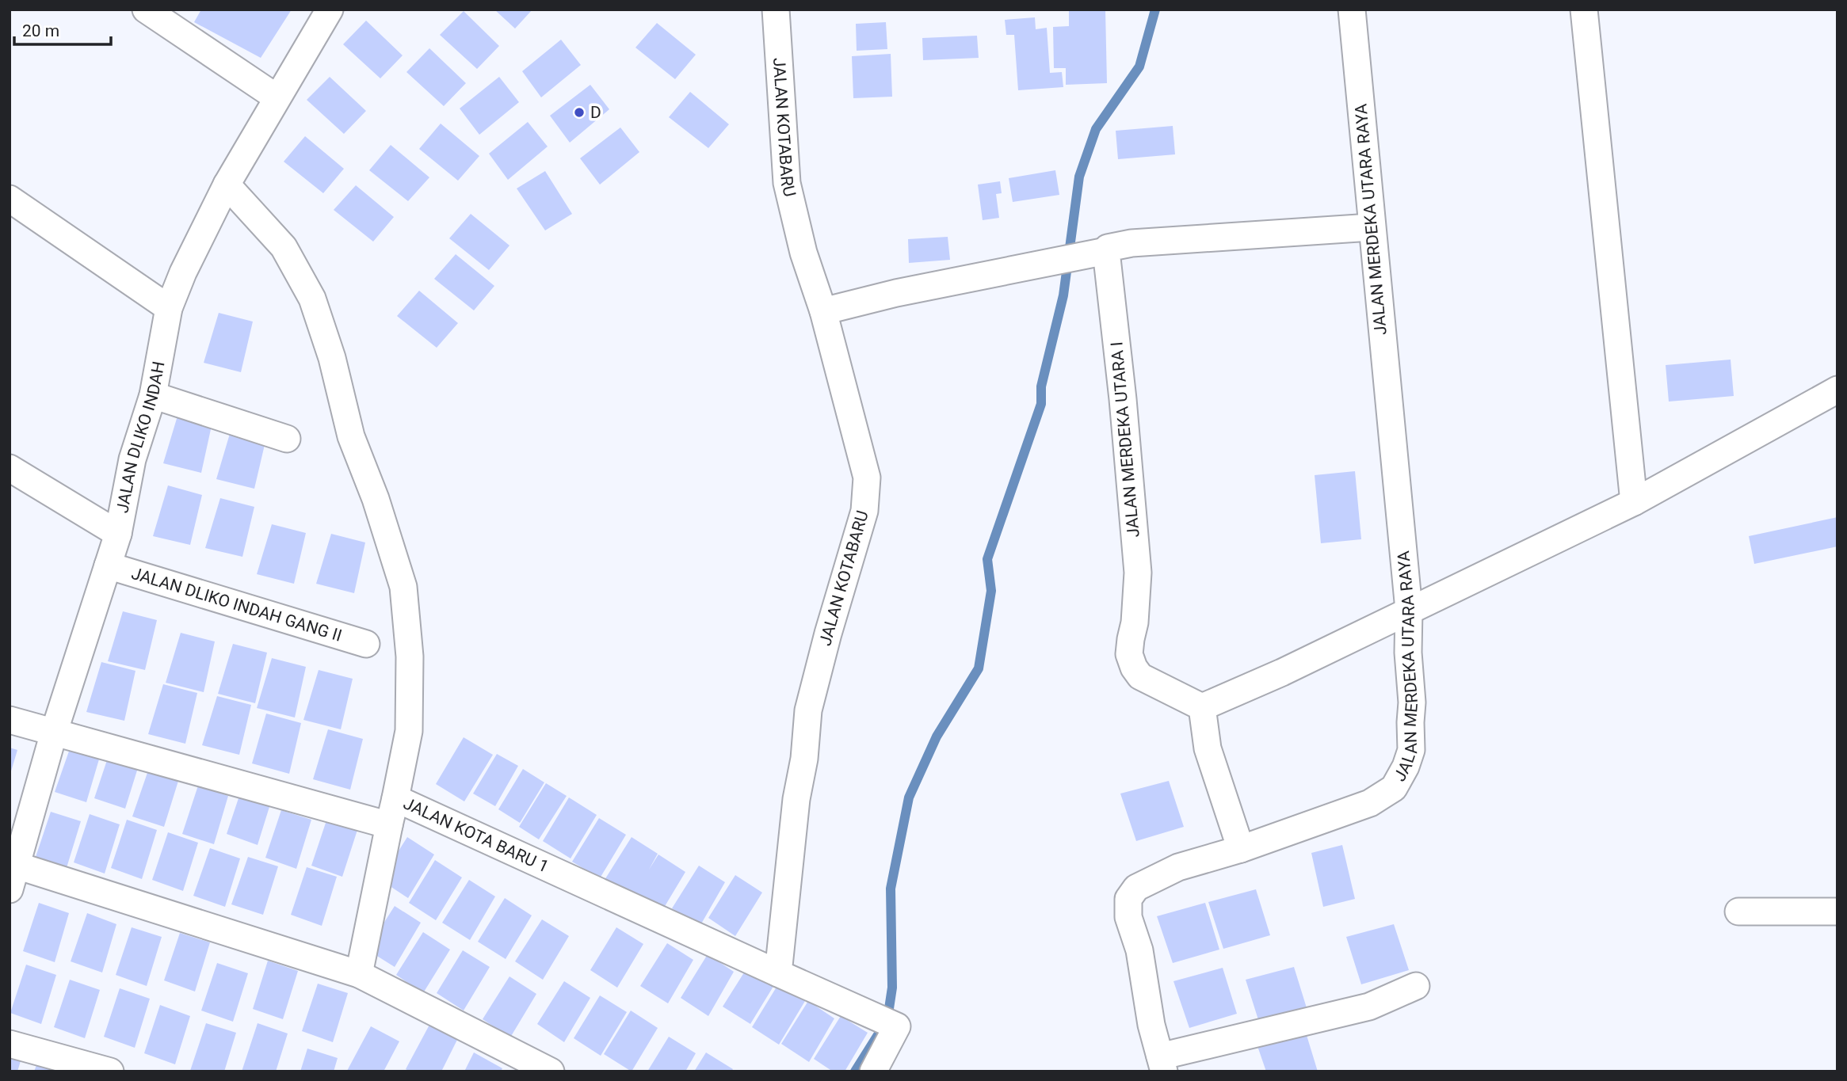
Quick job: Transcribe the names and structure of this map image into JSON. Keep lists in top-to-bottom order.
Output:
{
  "streets": {
    "street": [
      "JALAN KOTABARU",
      "JALAN MERDEKA UTARA RAYA",
      "JALAN DLIKO INDAH",
      "JALAN MERDEKA UTARA I",
      "JALAN DLIKO INDAH GANG II",
      "JALAN KOTA BARU 1"
    ]
  },
  "crossings": [
    ["JALAN KOTABARU", "JALAN KOTA BARU 1"],
    ["JALAN DLIKO INDAH", "JALAN DLIKO INDAH GANG II"],
    ["JALAN DLIKO INDAH", "JALAN KOTA BARU 1"]
  ],
  "places": ["D"],
  "scale_bar": "20 m"
}
